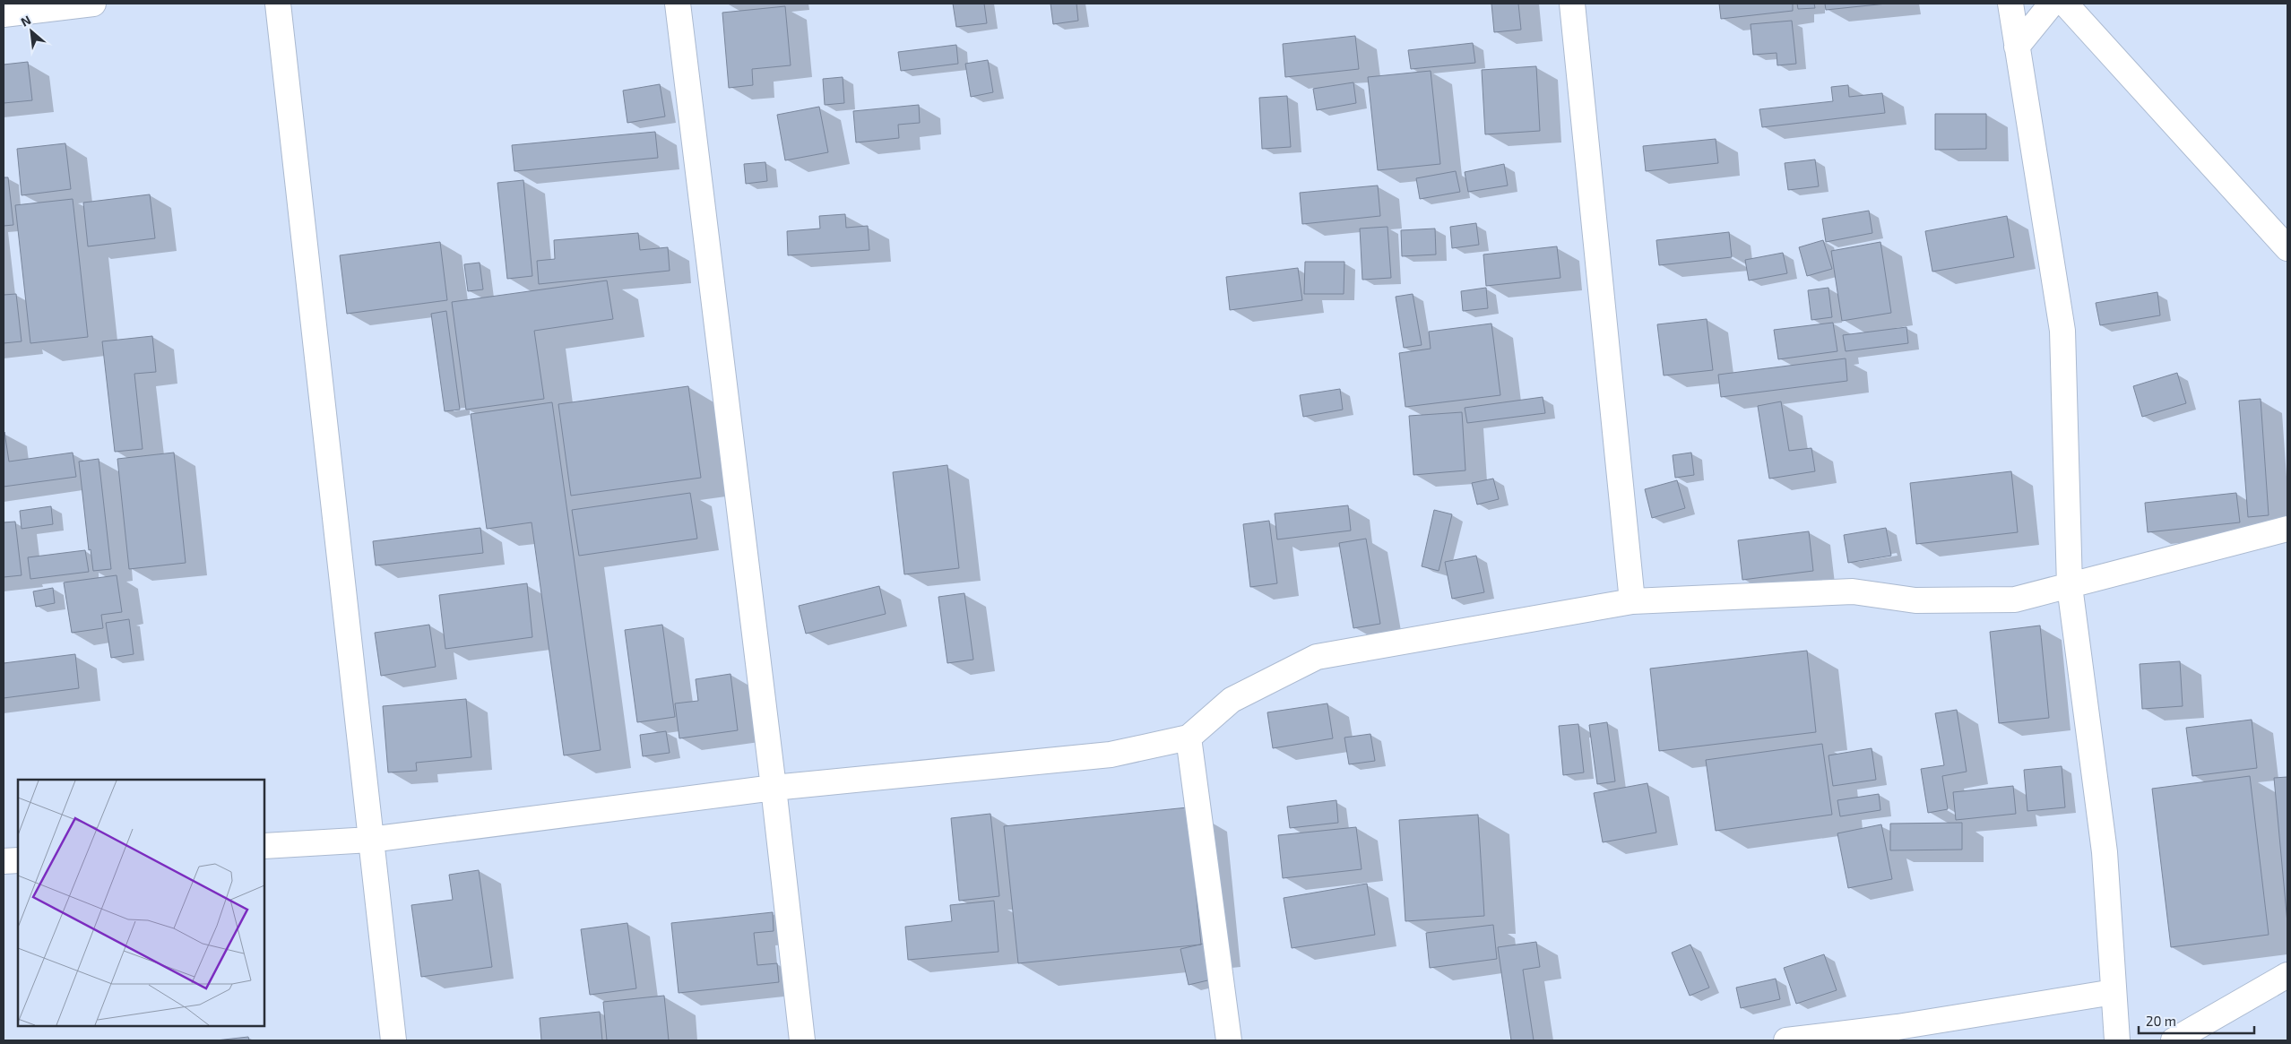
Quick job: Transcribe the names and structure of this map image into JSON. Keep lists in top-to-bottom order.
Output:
{
  "scale_bar": "20 m",
  "north": "top left"
}
